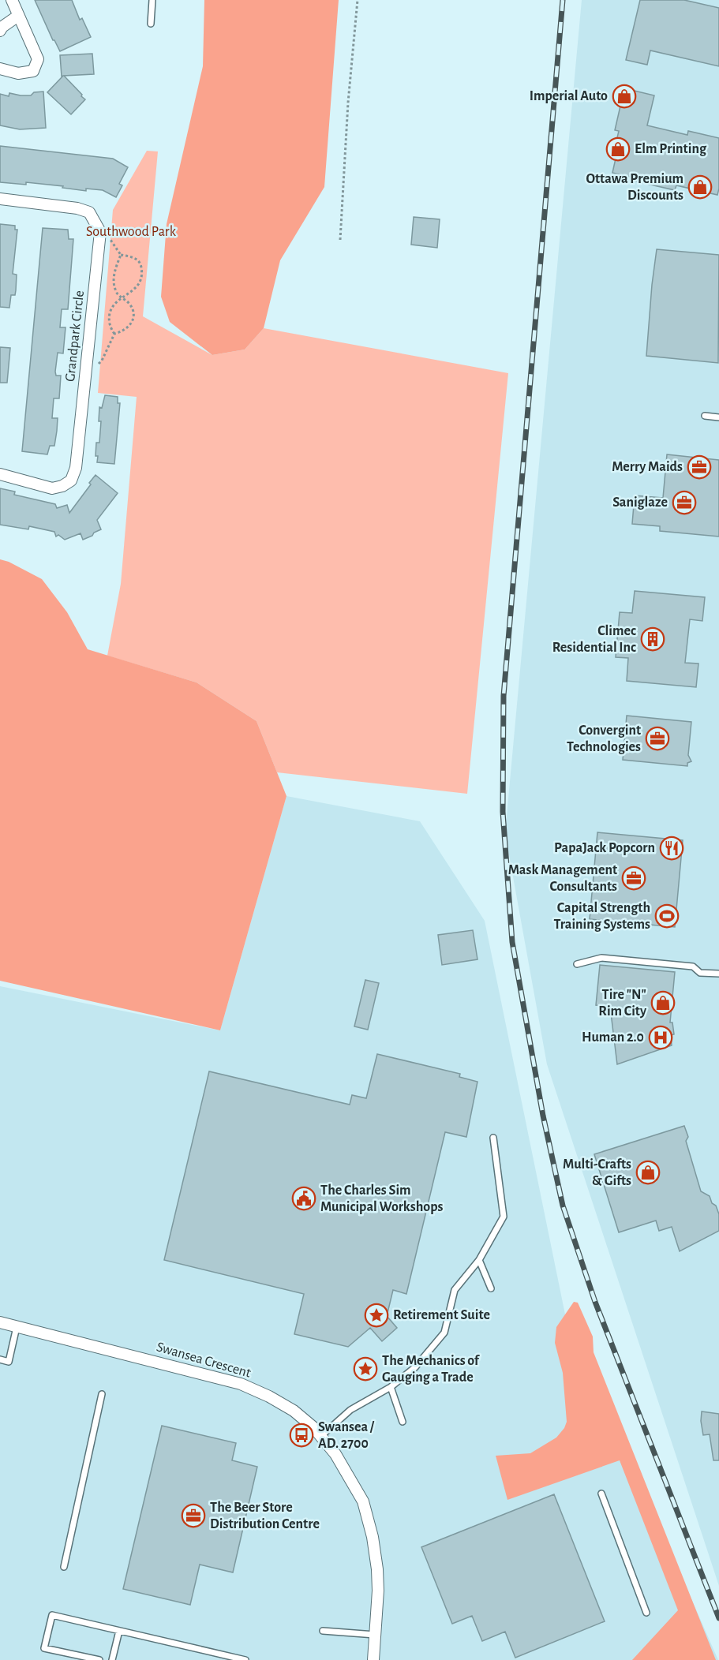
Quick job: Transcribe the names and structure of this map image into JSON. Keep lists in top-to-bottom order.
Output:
{
  "streets": {
    "street": ["Grandpark Circle", "Swansea Crescent"]
  },
  "parks": ["Southwood Park"],
  "places": {
    "shop": [
      "Imperial Auto",
      "Elm Printing",
      "Ottawa Premium Discounts",
      "Tire \"N\" Rim City",
      "Multi-Crafts & Gifts"
    ],
    "office": [
      "Merry Maids",
      "Saniglaze",
      "Convergint Technologies",
      "Mask Management Consultants",
      "The Beer Store Distribution Centre"
    ],
    "building": ["Climec Residential Inc"],
    "restaurant": ["PapaJack Popcorn"],
    "sports": ["Capital Strength Training Systems"],
    "hospital": ["Human 2.0"],
    "public building": ["The Charles Sim Municipal Workshops"],
    "place": ["Retirement Suite", "The Mechanics of Gauging a Trade"],
    "bus stop": ["Swansea / AD. 2700"]
  }
}
